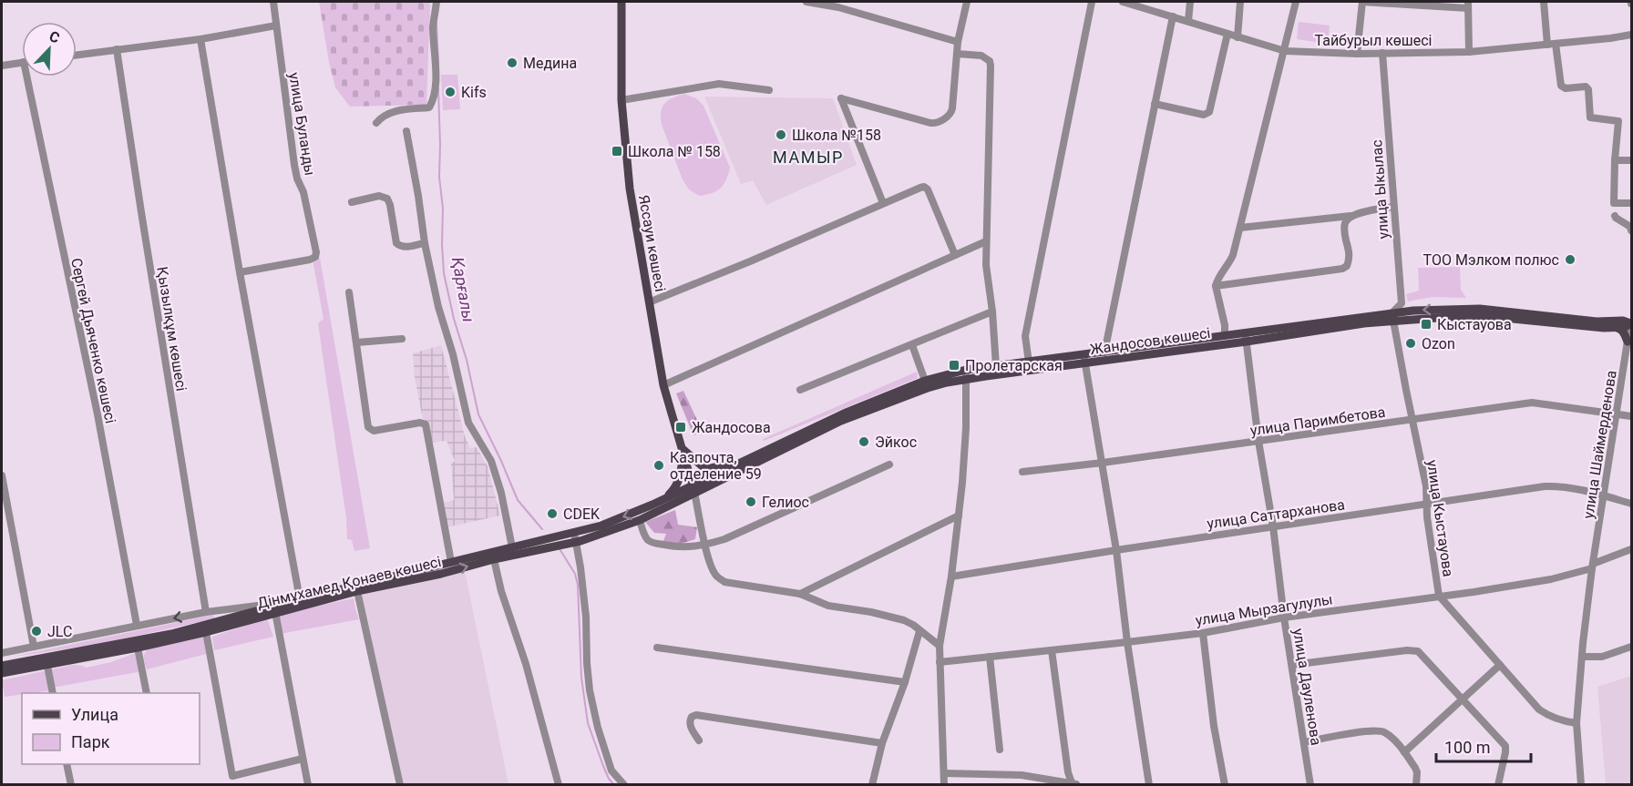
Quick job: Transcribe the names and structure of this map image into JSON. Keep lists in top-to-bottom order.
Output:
{
  "streets": {
    "main road": ["Яссауи көшесі", "Жандосов көшесі", "Дінмұхамед Қонаев көшесі"],
    "street": [
      "Тайбурыл көшесі",
      "улица Буланды",
      "улица Ыкылас",
      "Қызылқұм көшесі",
      "Сергей Дьяченко көшесі",
      "улица Паримбетова",
      "улица Шаймерденова",
      "улица Саттарханова",
      "улица Кыстауова",
      "улица Мырзагулулы",
      "улица Дауленова"
    ]
  },
  "crossings": [
    ["Тайбурыл көшесі", "улица Ыкылас"],
    ["улица Ыкылас", "Жандосов көшесі"],
    ["улица Ыкылас", "улица Кыстауова"],
    ["Яссауи көшесі", "Жандосов көшесі"],
    ["Яссауи көшесі", "Дінмұхамед Қонаев көшесі"],
    ["Жандосов көшесі", "улица Шаймерденова"],
    ["Жандосов көшесі", "улица Кыстауова"],
    ["Жандосов көшесі", "Дінмұхамед Қонаев көшесі"],
    ["Жандосов көшесі", "улица Дауленова"],
    ["улица Паримбетова", "улица Шаймерденова"],
    ["улица Паримбетова", "улица Кыстауова"],
    ["улица Паримбетова", "улица Дауленова"],
    ["улица Шаймерденова", "улица Саттарханова"],
    ["улица Шаймерденова", "улица Кыстауова"],
    ["улица Шаймерденова", "улица Мырзагулулы"],
    ["улица Саттарханова", "улица Кыстауова"],
    ["улица Саттарханова", "улица Дауленова"],
    ["улица Кыстауова", "улица Мырзагулулы"],
    ["улица Мырзагулулы", "улица Дауленова"]
  ],
  "districts": ["МАМЫР"],
  "water": ["Қарғалы"],
  "places": {
    "other": [
      "Медина",
      "Kifs",
      "Школа №158",
      "ТОО Мэлком полюс",
      "Ozon",
      "Эйкос",
      "Казпочта, отделение 59",
      "Гелиос",
      "CDEK",
      "JLC"
    ],
    "transit": [
      "Школа № 158",
      "Кыстауова",
      "Пролетарская",
      "Жандосова"
    ]
  },
  "legend": ["Улица", "Парк"],
  "scale_bar": "100 m",
  "north": "top right"
}
